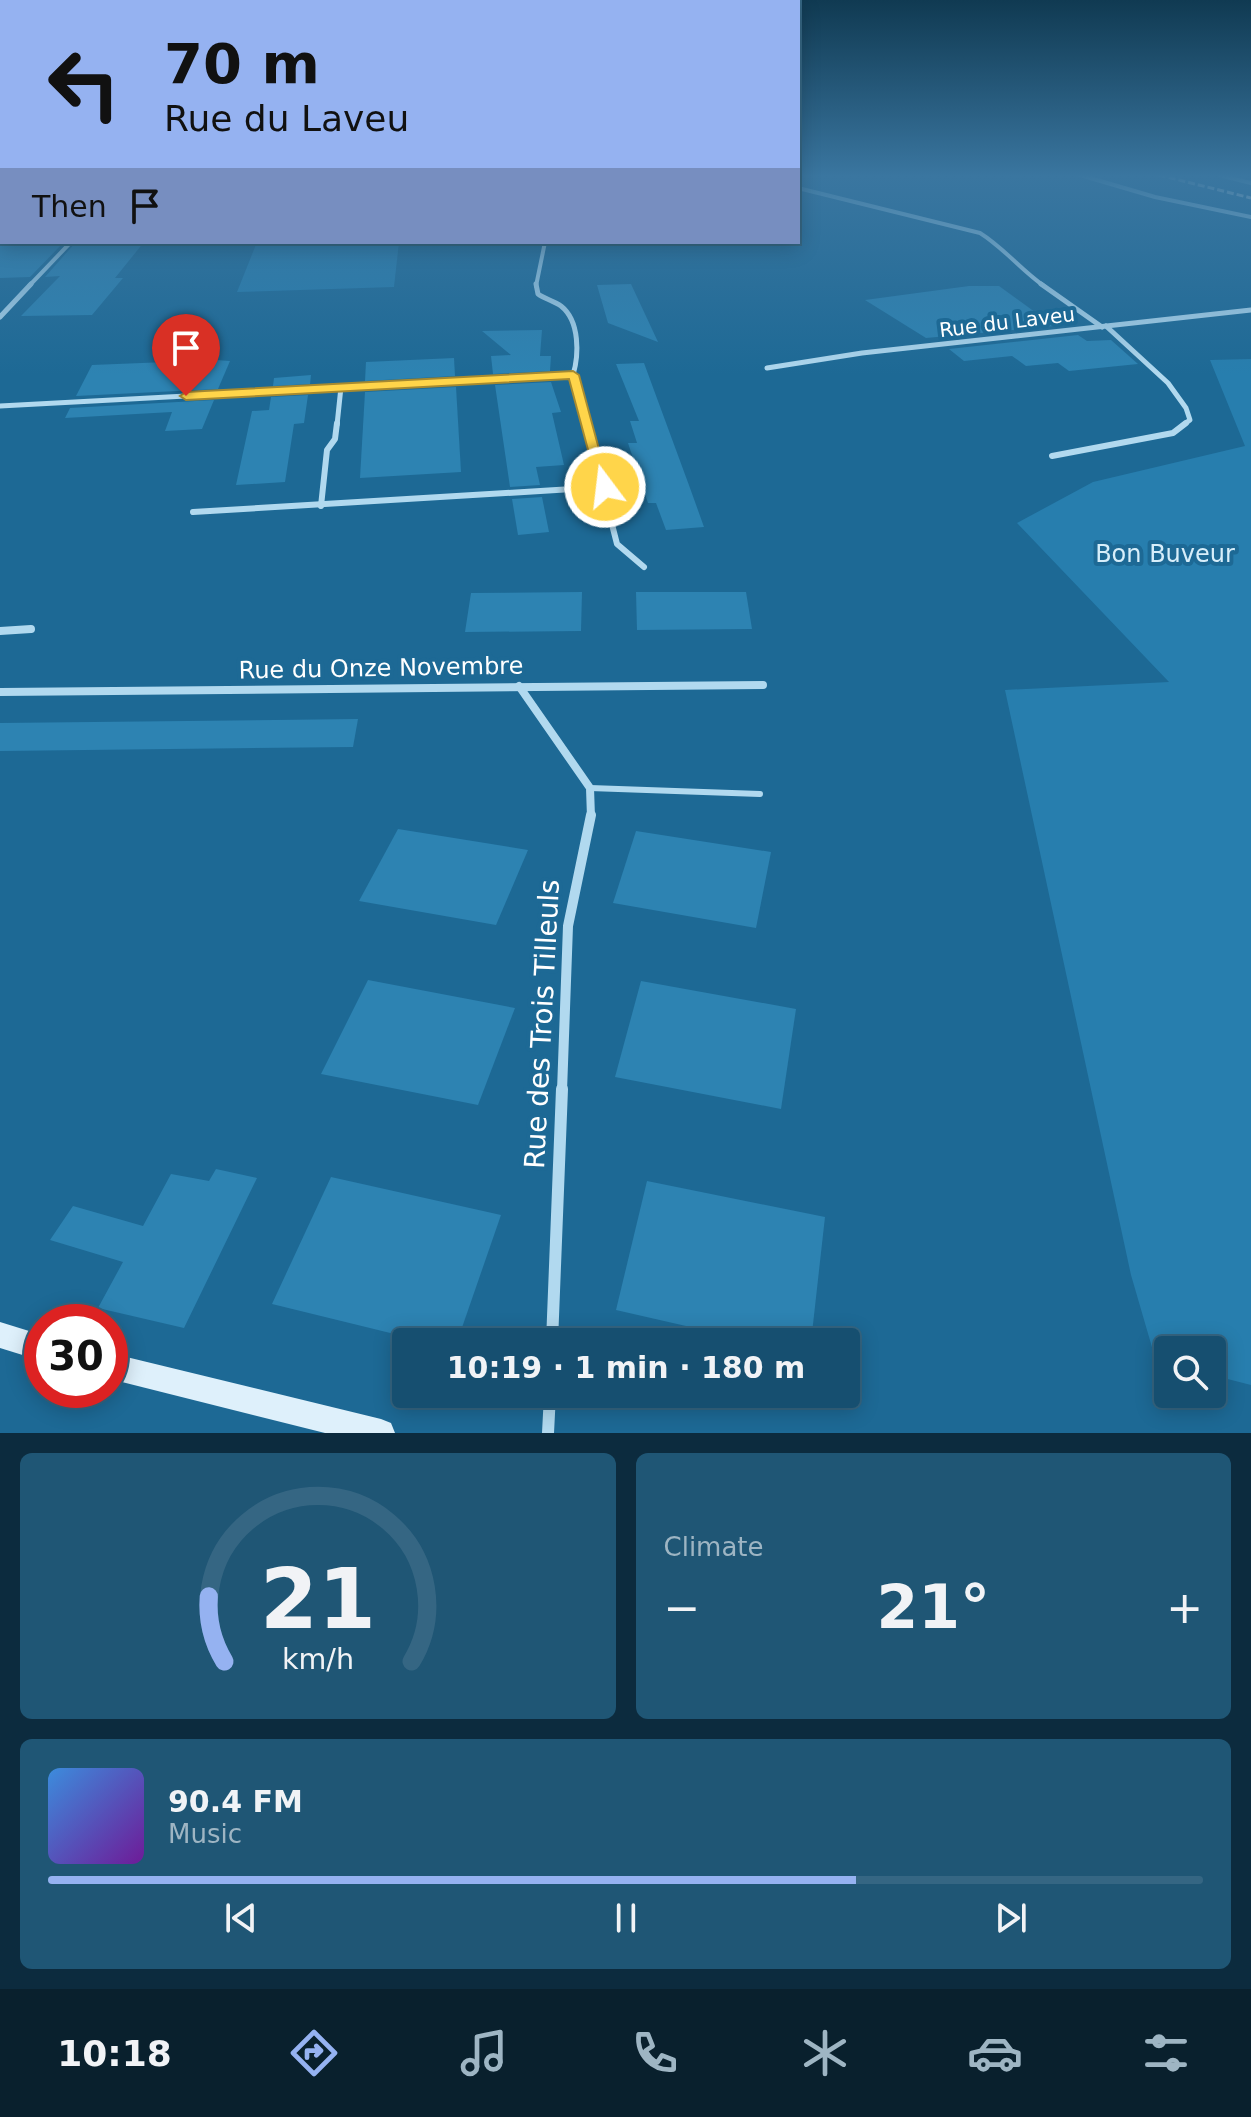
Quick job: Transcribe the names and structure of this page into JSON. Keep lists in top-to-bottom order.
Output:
{
  "streets": {
    "street": ["Rue du Laveu", "Rue du Onze Novembre", "Rue des Trois Tilleuls"]
  },
  "parks": ["Bon Buveur"],
  "page": {
    "turn": ["70 m", "Rue du Laveu"],
    "then": "Then",
    "limit": "30",
    "trip": "10:19 · 1 min · 180 m",
    "tile": "Climate",
    "heat": ["−", "21°", "+"],
    "song": ["90.4 FM", "Music"],
    "tabs": "10:18",
    "gauge": ["21", "km/h"]
  }
}
